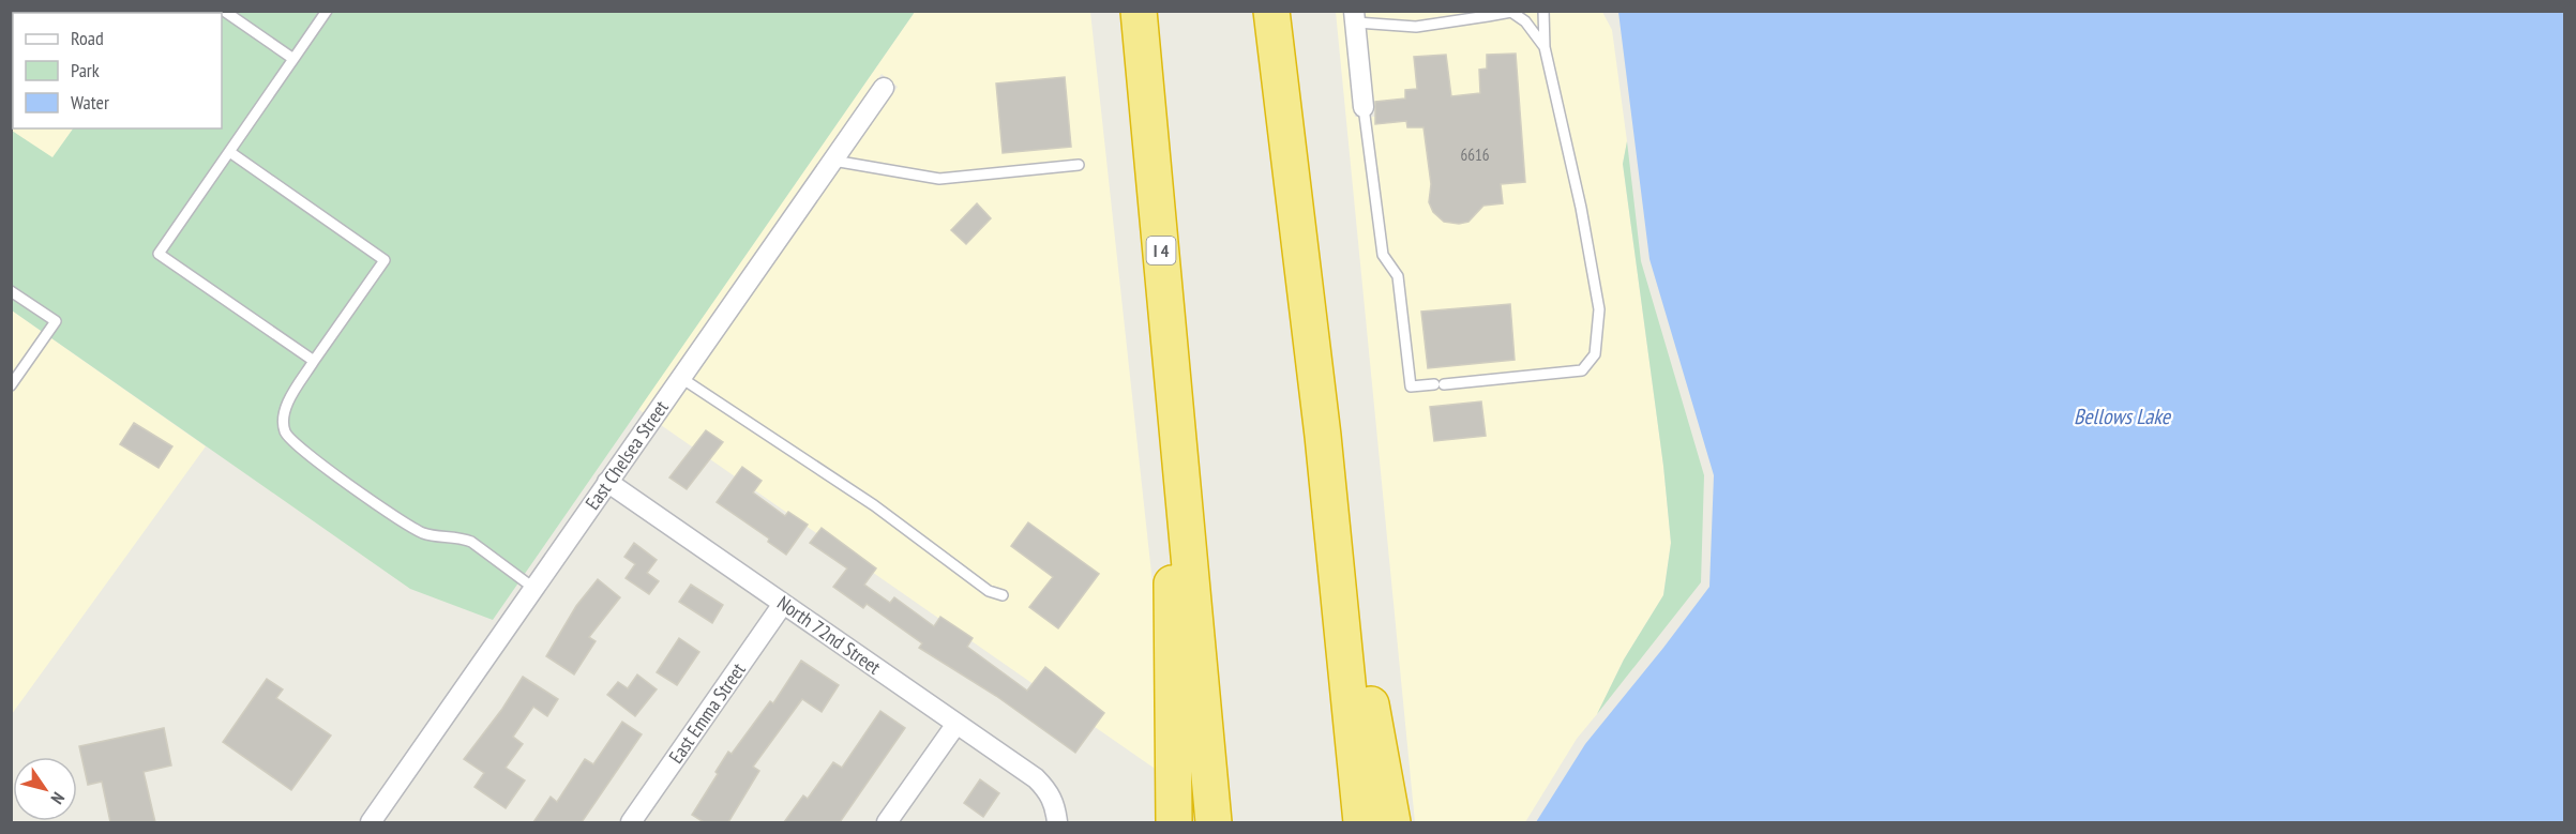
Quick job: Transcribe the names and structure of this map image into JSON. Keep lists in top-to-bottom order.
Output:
{
  "streets": {
    "highway": ["I 4"],
    "street": ["East Chelsea Street", "North 72nd Street", "East Emma Street"]
  },
  "crossings": [
    ["East Chelsea Street", "North 72nd Street"],
    ["North 72nd Street", "East Emma Street"]
  ],
  "water": ["Bellows Lake"],
  "house_numbers": ["6616"],
  "legend": ["Road", "Park", "Water"],
  "north": "bottom right"
}
